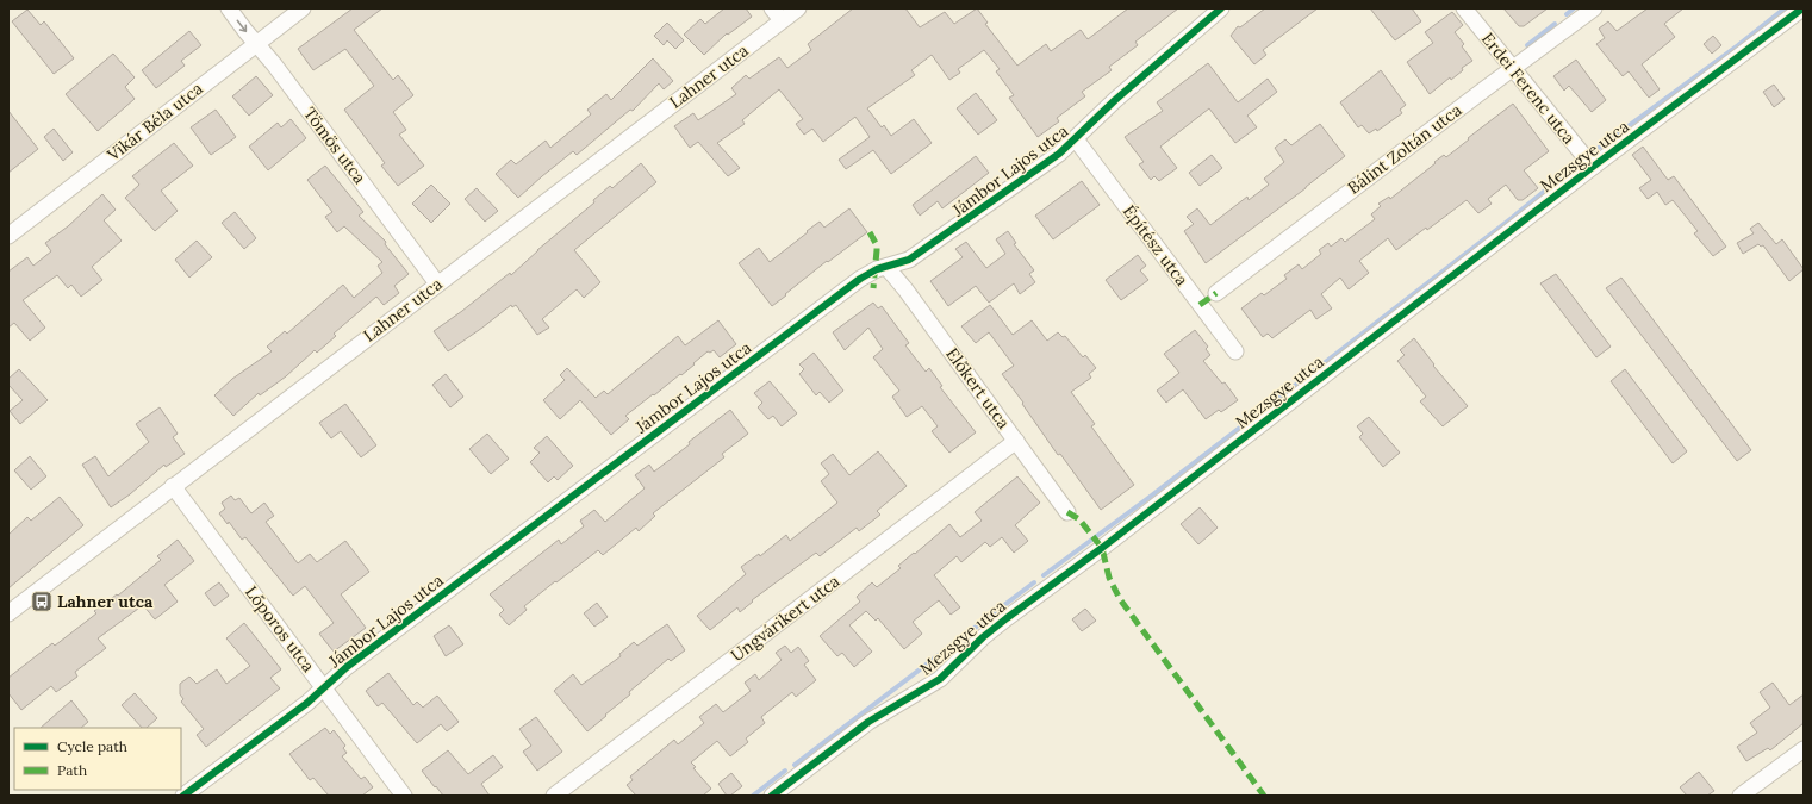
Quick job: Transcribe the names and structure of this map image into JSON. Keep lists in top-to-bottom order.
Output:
{
  "streets": {
    "street": [
      "Lahner utca",
      "Erdei Ferenc utca",
      "Vikár Béla utca",
      "Tömös utca",
      "Bálint Zoltán utca",
      "Mezsgye utca",
      "Jámbor Lajos utca",
      "Építész utca",
      "Előkert utca",
      "Ungvárikert utca",
      "Lőporos utca"
    ]
  },
  "crossings": [
    ["Lahner utca", "Tömös utca"],
    ["Lahner utca", "Lőporos utca"],
    ["Erdei Ferenc utca", "Bálint Zoltán utca"],
    ["Erdei Ferenc utca", "Mezsgye utca"],
    ["Vikár Béla utca", "Tömös utca"],
    ["Jámbor Lajos utca", "Építész utca"],
    ["Jámbor Lajos utca", "Előkert utca"],
    ["Jámbor Lajos utca", "Lőporos utca"],
    ["Előkert utca", "Ungvárikert utca"]
  ],
  "places": {
    "bus stop": ["Lahner utca"]
  },
  "legend": ["Cycle path", "Path"]
}
